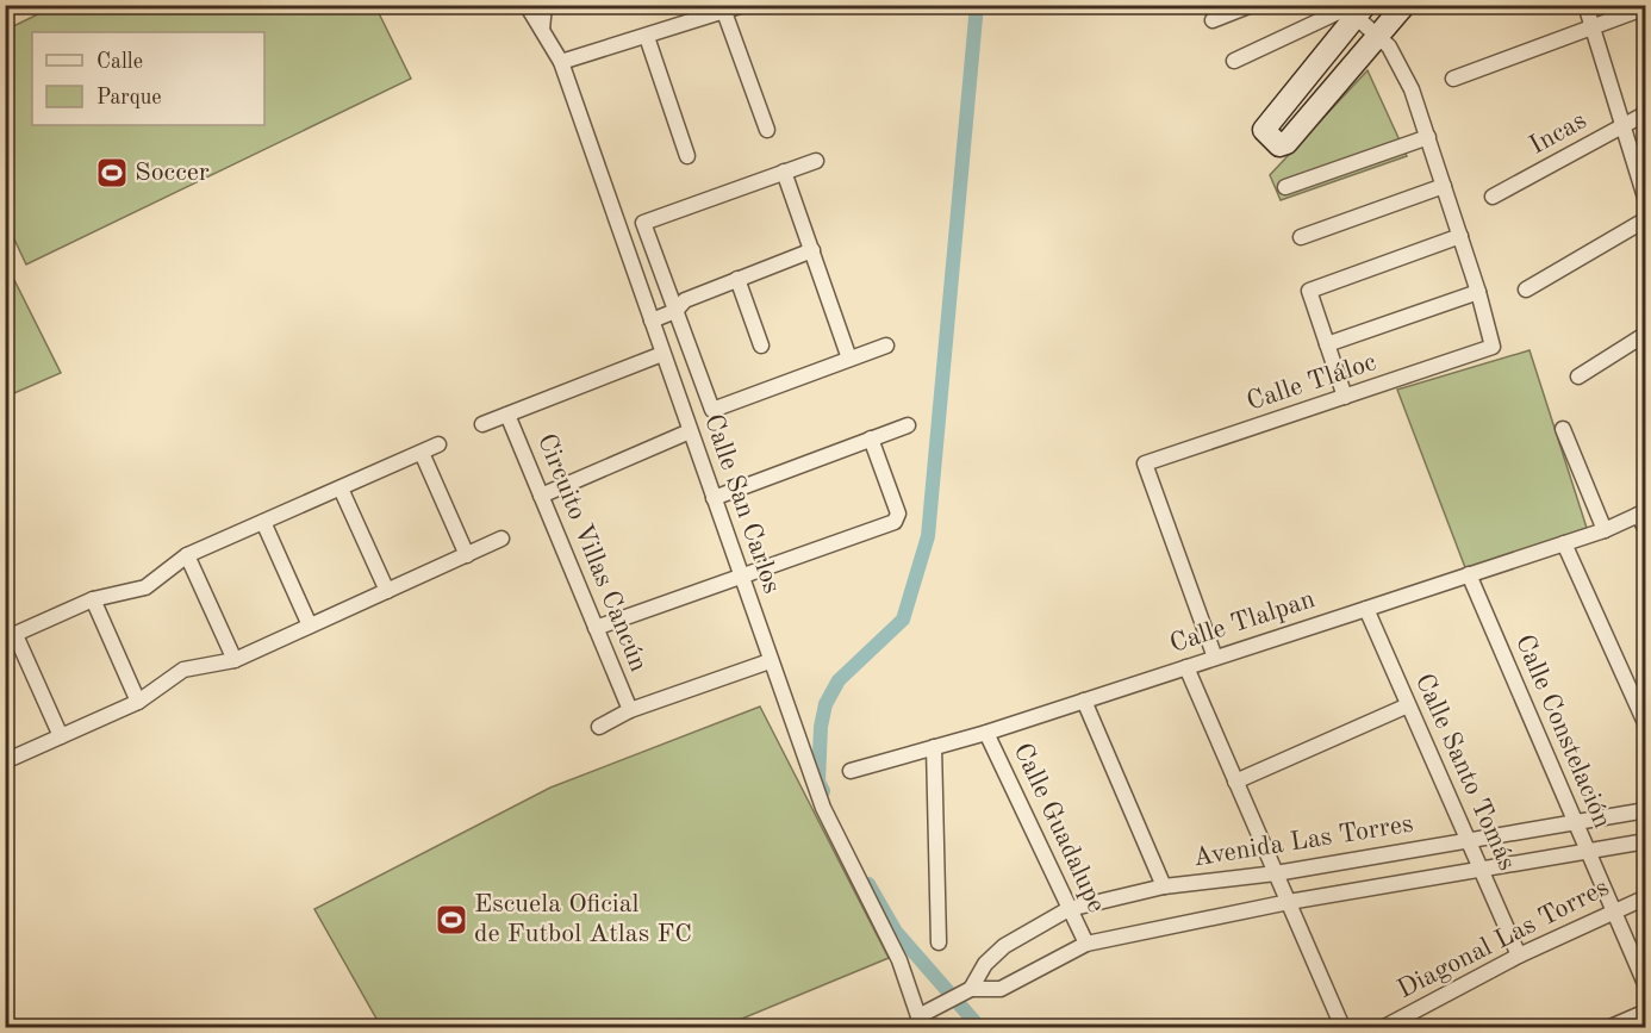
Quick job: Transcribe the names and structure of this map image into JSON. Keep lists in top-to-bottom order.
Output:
{
  "streets": {
    "street": [
      "Incas",
      "Calle Tláloc",
      "Calle San Carlos",
      "Circuito Villas Cancún",
      "Calle Tlalpan",
      "Calle Constelación",
      "Calle Santo Tomás",
      "Calle Guadalupe",
      "Avenida Las Torres",
      "Diagonal Las Torres"
    ]
  },
  "crossings": [
    ["Calle Tláloc", "Calle Tlalpan"],
    ["Calle Tlalpan", "Calle Constelación"],
    ["Calle Tlalpan", "Calle Santo Tomás"],
    ["Calle Tlalpan", "Calle Guadalupe"],
    ["Calle Constelación", "Avenida Las Torres"],
    ["Calle Constelación", "Diagonal Las Torres"],
    ["Calle Santo Tomás", "Avenida Las Torres"],
    ["Calle Santo Tomás", "Diagonal Las Torres"],
    ["Calle Guadalupe", "Avenida Las Torres"]
  ],
  "places": {
    "sports": ["Soccer", "Escuela Oficial de Futbol Atlas FC"]
  },
  "legend": ["Calle", "Parque"]
}
